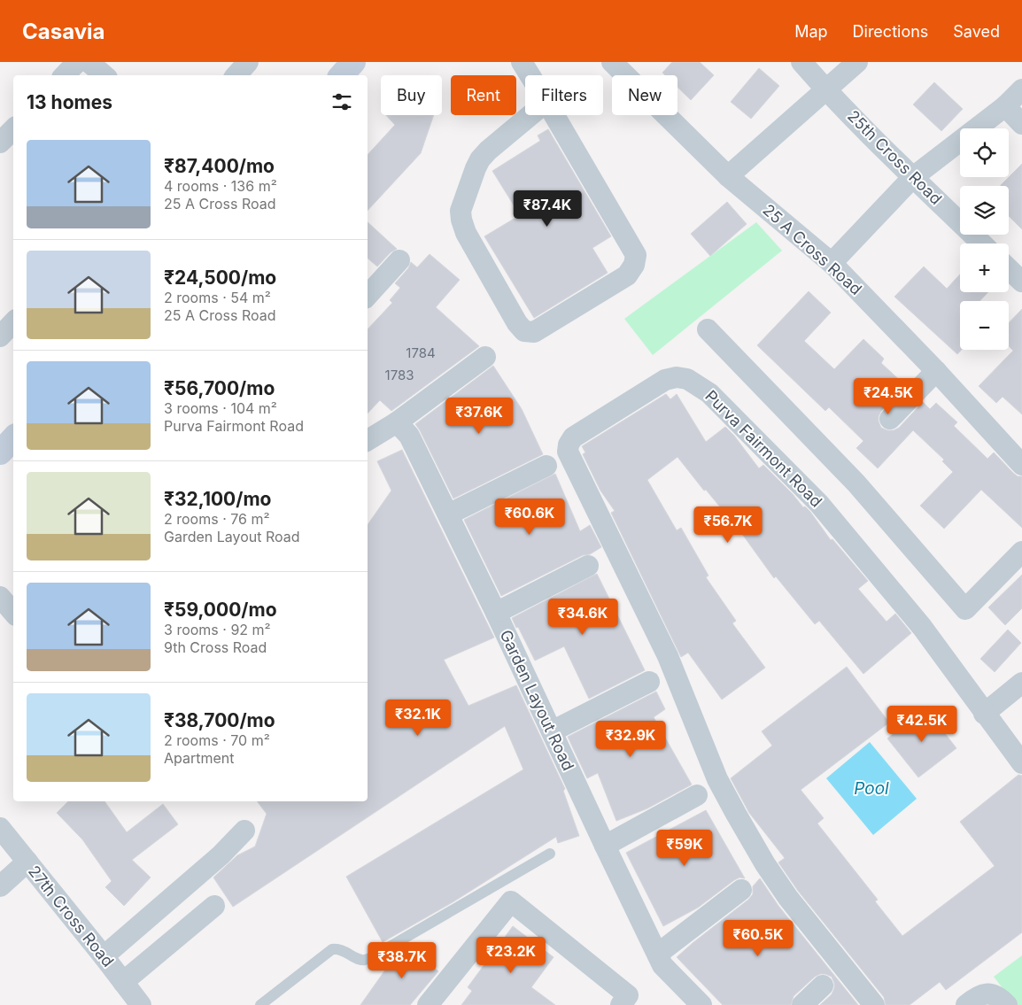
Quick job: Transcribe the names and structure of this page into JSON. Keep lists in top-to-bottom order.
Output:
{
  "streets": {
    "street": [
      "25th Cross Road",
      "25 A Cross Road",
      "Purva Fairmont Road",
      "Garden Layout Road",
      "27th Cross Road"
    ]
  },
  "water": ["Pool"],
  "house_numbers": ["1784", "1783"],
  "page": {
    "header": "Casavia",
    "nav": ["Map", "Directions", "Saved"],
    "chip": [
      "Buy",
      "Rent",
      "Filters",
      "New"
    ],
    "heading": "13 homes",
    "map_buttons": ["+", "−"],
    "list": [
      {
        "name": "₹87,400/mo",
        "note": "4 rooms · 136 m² · 25 A Cross Road"
      },
      {
        "name": "₹24,500/mo",
        "note": "2 rooms · 54 m² · 25 A Cross Road"
      },
      {
        "name": "₹56,700/mo",
        "note": "3 rooms · 104 m² · Purva Fairmont Road"
      },
      {
        "name": "₹32,100/mo",
        "note": "2 rooms · 76 m² · Garden Layout Road"
      },
      {
        "name": "₹59,000/mo",
        "note": "3 rooms · 92 m² · 9th Cross Road"
      },
      {
        "name": "₹38,700/mo",
        "note": "2 rooms · 70 m² · Apartment"
      }
    ],
    "price": [
      "₹87.4K",
      "₹24.5K",
      "₹37.6K",
      "₹60.6K",
      "₹56.7K",
      "₹34.6K",
      "₹32.1K",
      "₹42.5K",
      "₹32.9K",
      "₹59K",
      "₹60.5K",
      "₹23.2K",
      "₹38.7K"
    ]
  }
}
